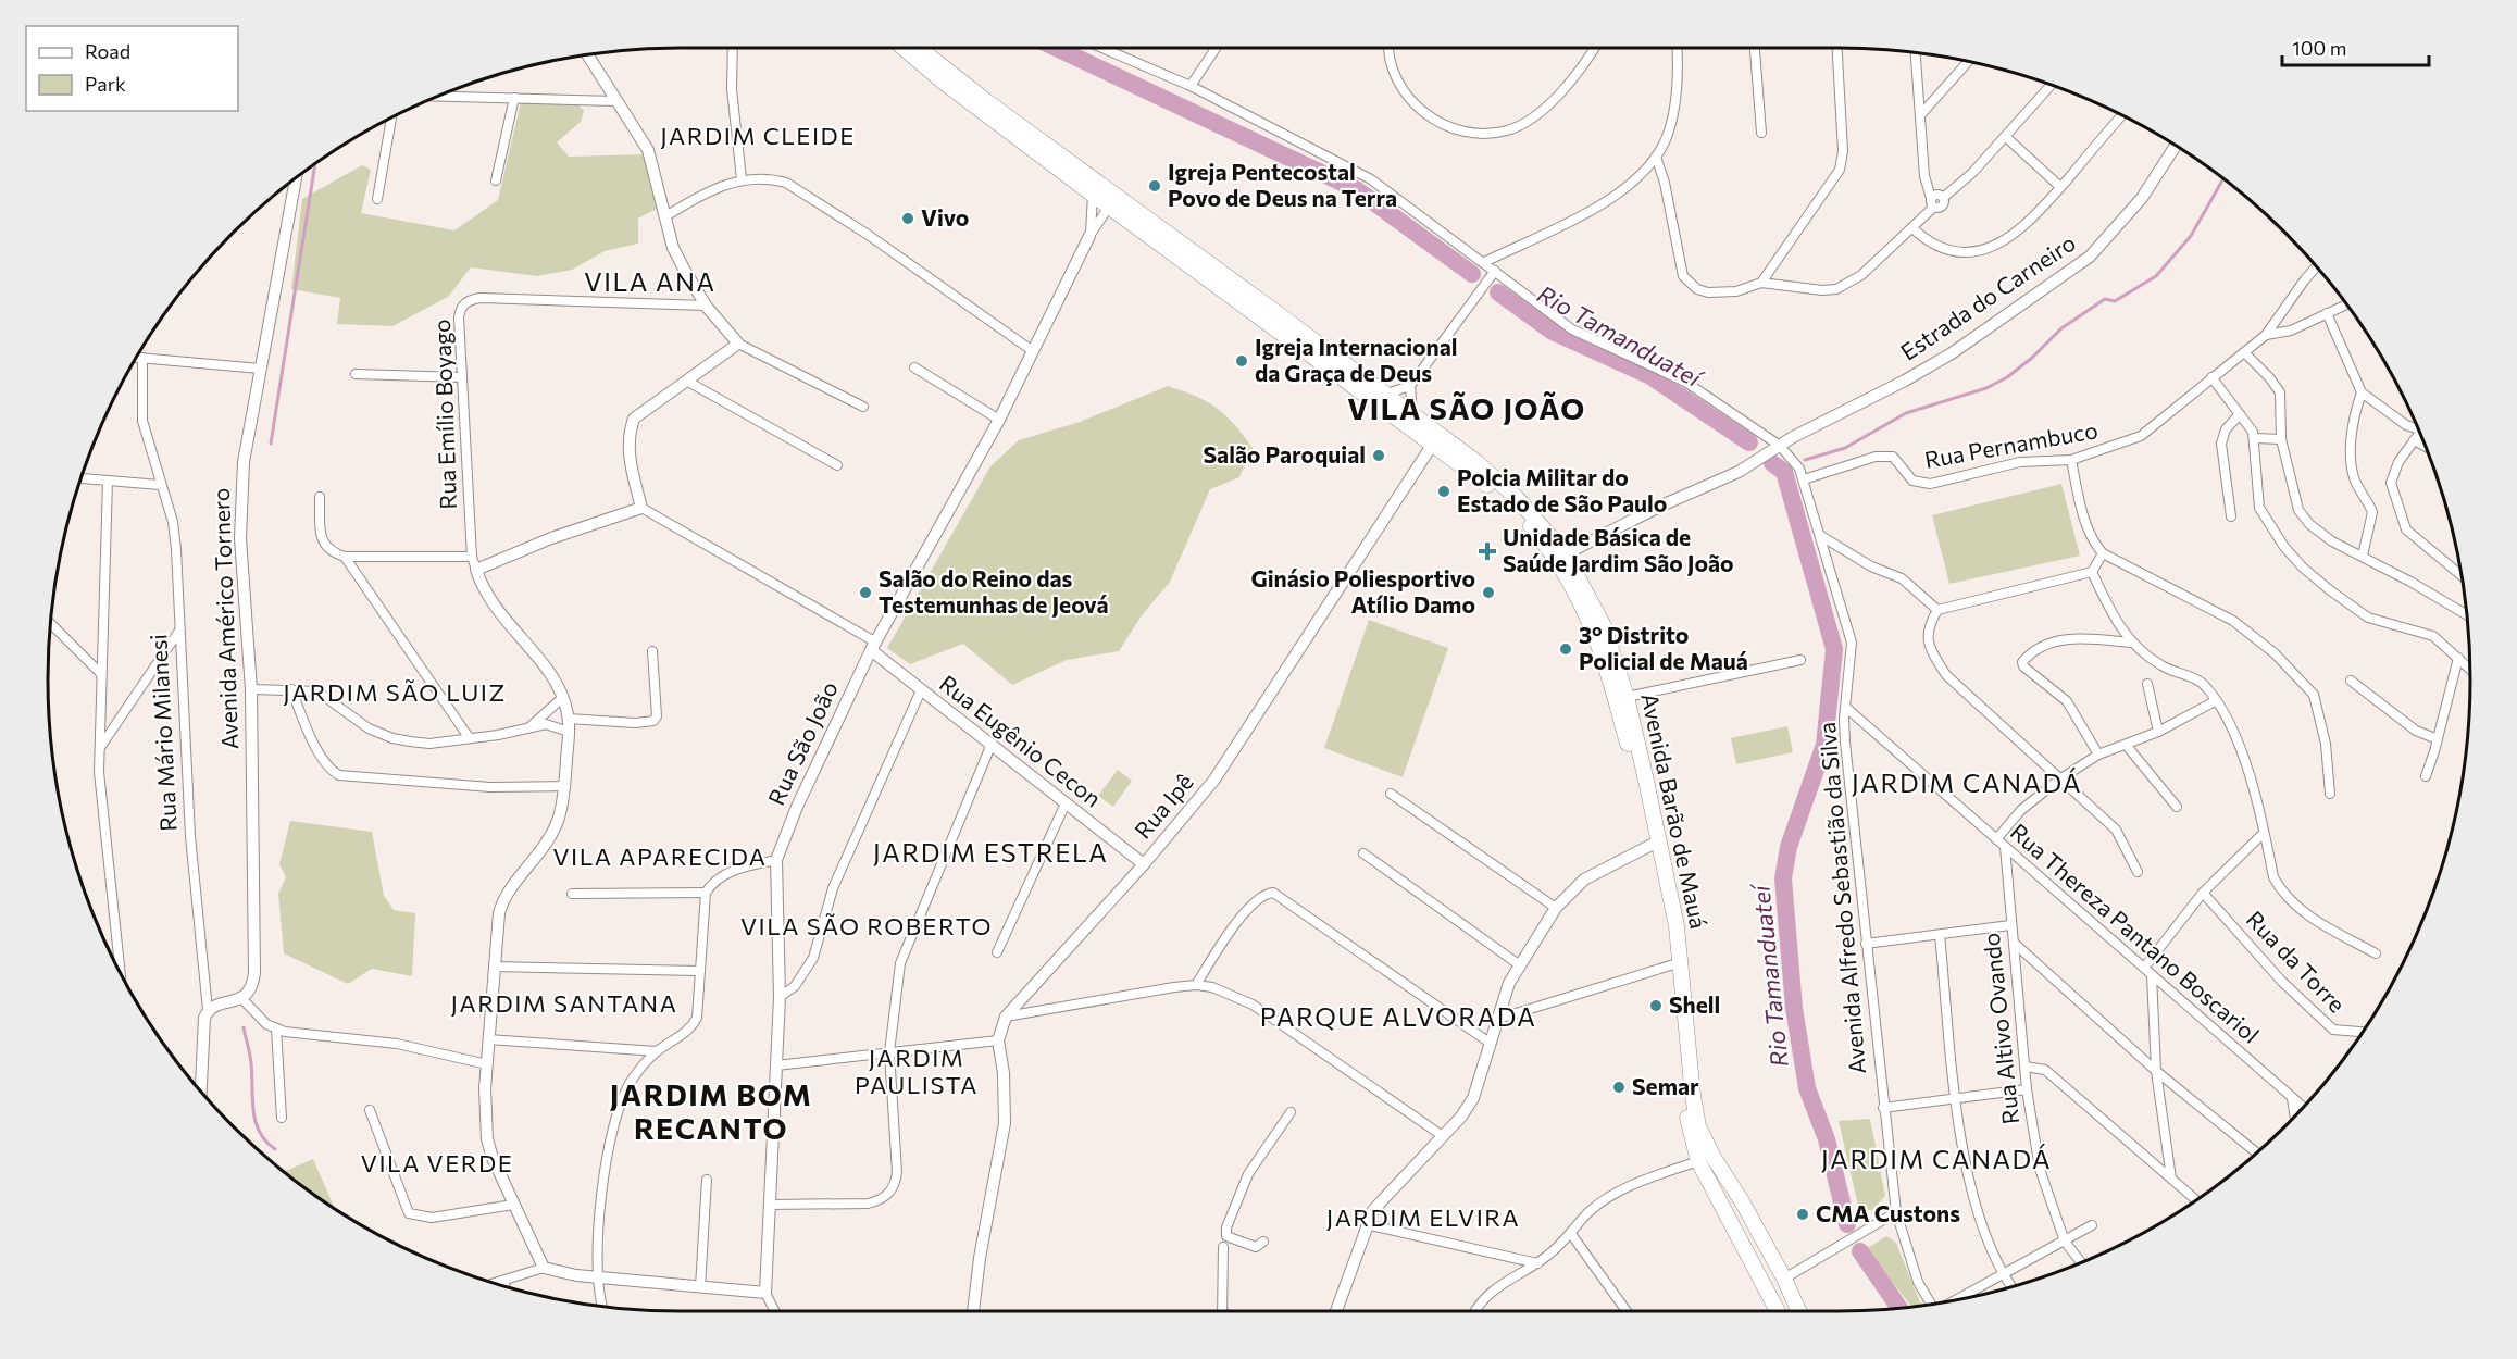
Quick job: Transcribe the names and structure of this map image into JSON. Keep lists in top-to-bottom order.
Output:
{
  "streets": {
    "main road": ["Avenida Barão de Mauá"],
    "street": [
      "Estrada do Carneiro",
      "Rua Emílio Boyago",
      "Rua Pernambuco",
      "Avenida Américo Tornero",
      "Rua Mário Milanesi",
      "Rua Eugênio Cecon",
      "Rua São João",
      "Rua Ipê",
      "Avenida Alfredo Sebastião da Silva",
      "Rua Thereza Pantano Boscariol",
      "Rua da Torre",
      "Rua Altivo Ovando"
    ]
  },
  "crossings": [
    ["Estrada do Carneiro", "Avenida Barão de Mauá"],
    ["Estrada do Carneiro", "Avenida Alfredo Sebastião da Silva"],
    ["Rua Pernambuco", "Avenida Alfredo Sebastião da Silva"],
    ["Rua Eugênio Cecon", "Rua São João"],
    ["Rua Eugênio Cecon", "Rua Ipê"],
    ["Rua São João", "Avenida Barão de Mauá"],
    ["Rua Ipê", "Avenida Barão de Mauá"],
    ["Avenida Alfredo Sebastião da Silva", "Rua Thereza Pantano Boscariol"],
    ["Rua Thereza Pantano Boscariol", "Rua Altivo Ovando"]
  ],
  "districts": [
    "JARDIM CLEIDE",
    "VILA ANA",
    "VILA SÃO JOÃO",
    "JARDIM SÃO LUIZ",
    "JARDIM CANADÁ",
    "JARDIM ESTRELA",
    "VILA APARECIDA",
    "VILA SÃO ROBERTO",
    "JARDIM SANTANA",
    "PARQUE ALVORADA",
    "JARDIM PAULISTA",
    "JARDIM BOM RECANTO",
    "JARDIM CANADÁ",
    "VILA VERDE",
    "JARDIM ELVIRA"
  ],
  "water": ["Rio Tamanduateí"],
  "places": {
    "other": [
      "Igreja Pentecostal Povo de Deus na Terra",
      "Vivo",
      "Igreja Internacional da Graça de Deus",
      "Salão Paroquial",
      "Polcia Militar do Estado de São Paulo",
      "Salão do Reino das Testemunhas de Jeová",
      "Ginásio Poliesportivo Atílio Damo",
      "3º Distrito Policial de Mauá",
      "Shell",
      "Semar",
      "CMA Custons"
    ],
    "health": ["Unidade Básica de Saúde Jardim São João"]
  },
  "legend": ["Road", "Park"],
  "scale_bar": "100 m"
}
